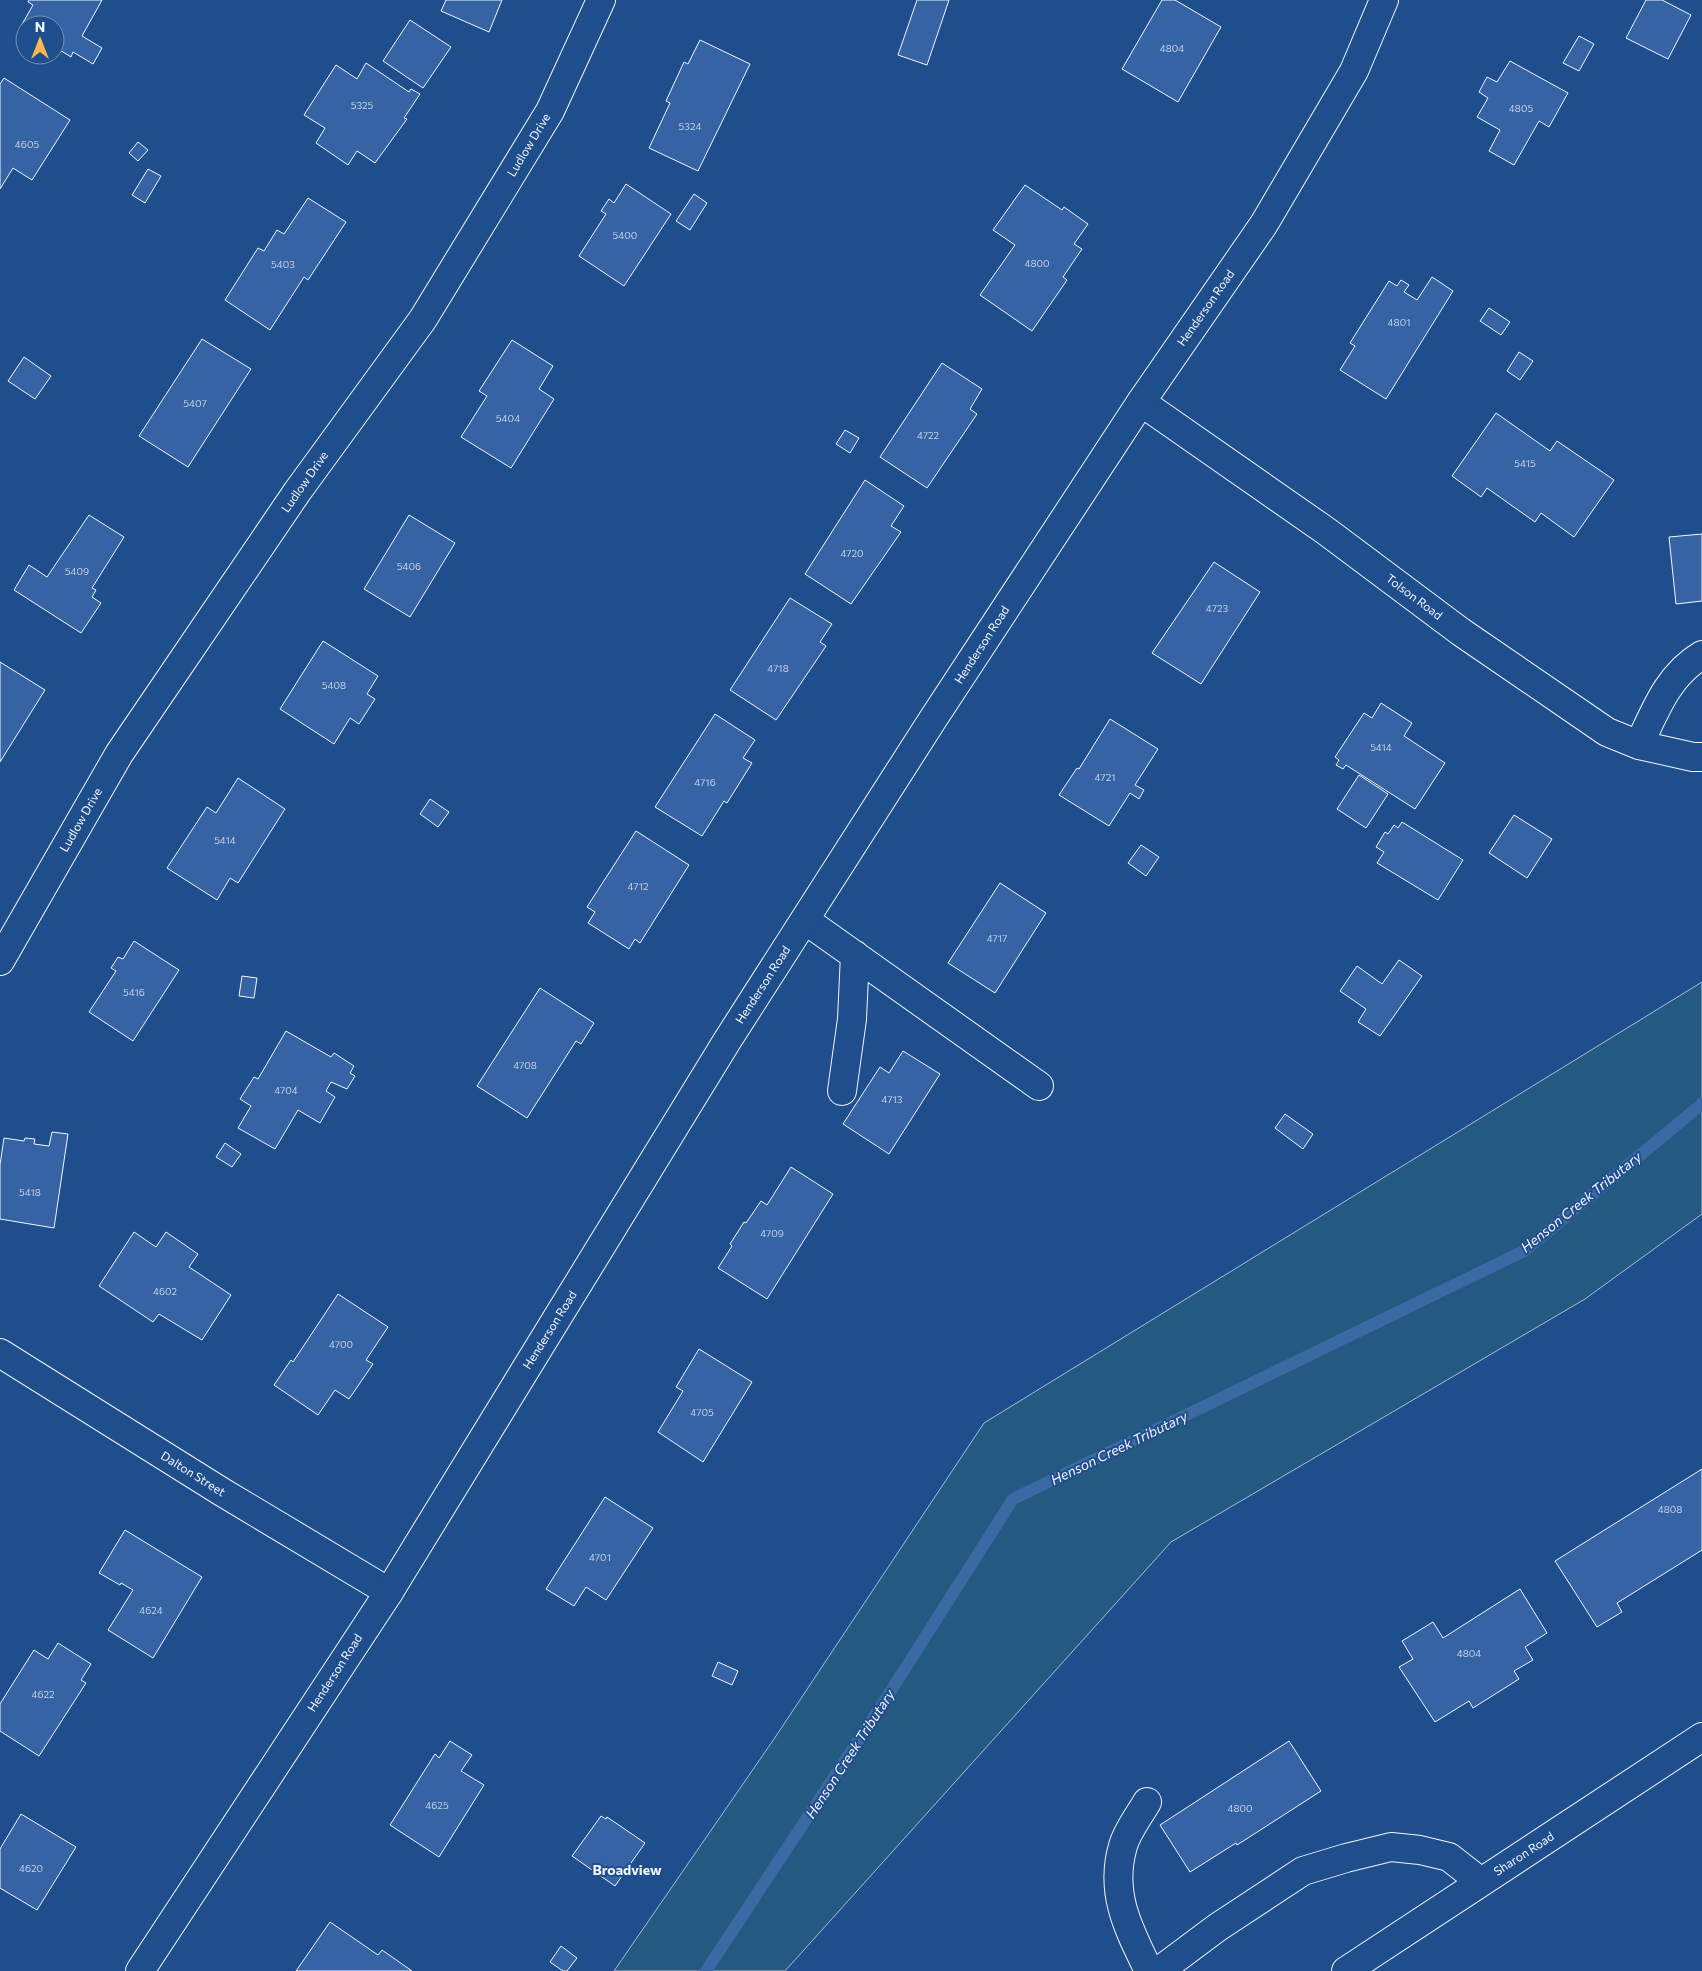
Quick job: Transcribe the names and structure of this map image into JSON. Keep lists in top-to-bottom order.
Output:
{
  "streets": {
    "street": [
      "Ludlow Drive",
      "Henderson Road",
      "Tolson Road",
      "Dalton Street",
      "Sharon Road"
    ]
  },
  "crossings": [
    ["Henderson Road", "Tolson Road"],
    ["Henderson Road", "Dalton Street"]
  ],
  "districts": ["Broadview"],
  "water": ["Henson Creek Tributary"],
  "house_numbers": [
    "4804",
    "5325",
    "4805",
    "5324",
    "4605",
    "5400",
    "4800",
    "5403",
    "4801",
    "5407",
    "5404",
    "4722",
    "5415",
    "4720",
    "5406",
    "5409",
    "4723",
    "4718",
    "5408",
    "5414",
    "4721",
    "4716",
    "5414",
    "4712",
    "4717",
    "5416",
    "4708",
    "4704",
    "4713",
    "5418",
    "4709",
    "4602",
    "4700",
    "4705",
    "4808",
    "4701",
    "4624",
    "4804",
    "4622",
    "4625",
    "4800",
    "4620"
  ],
  "north": "top"
}
